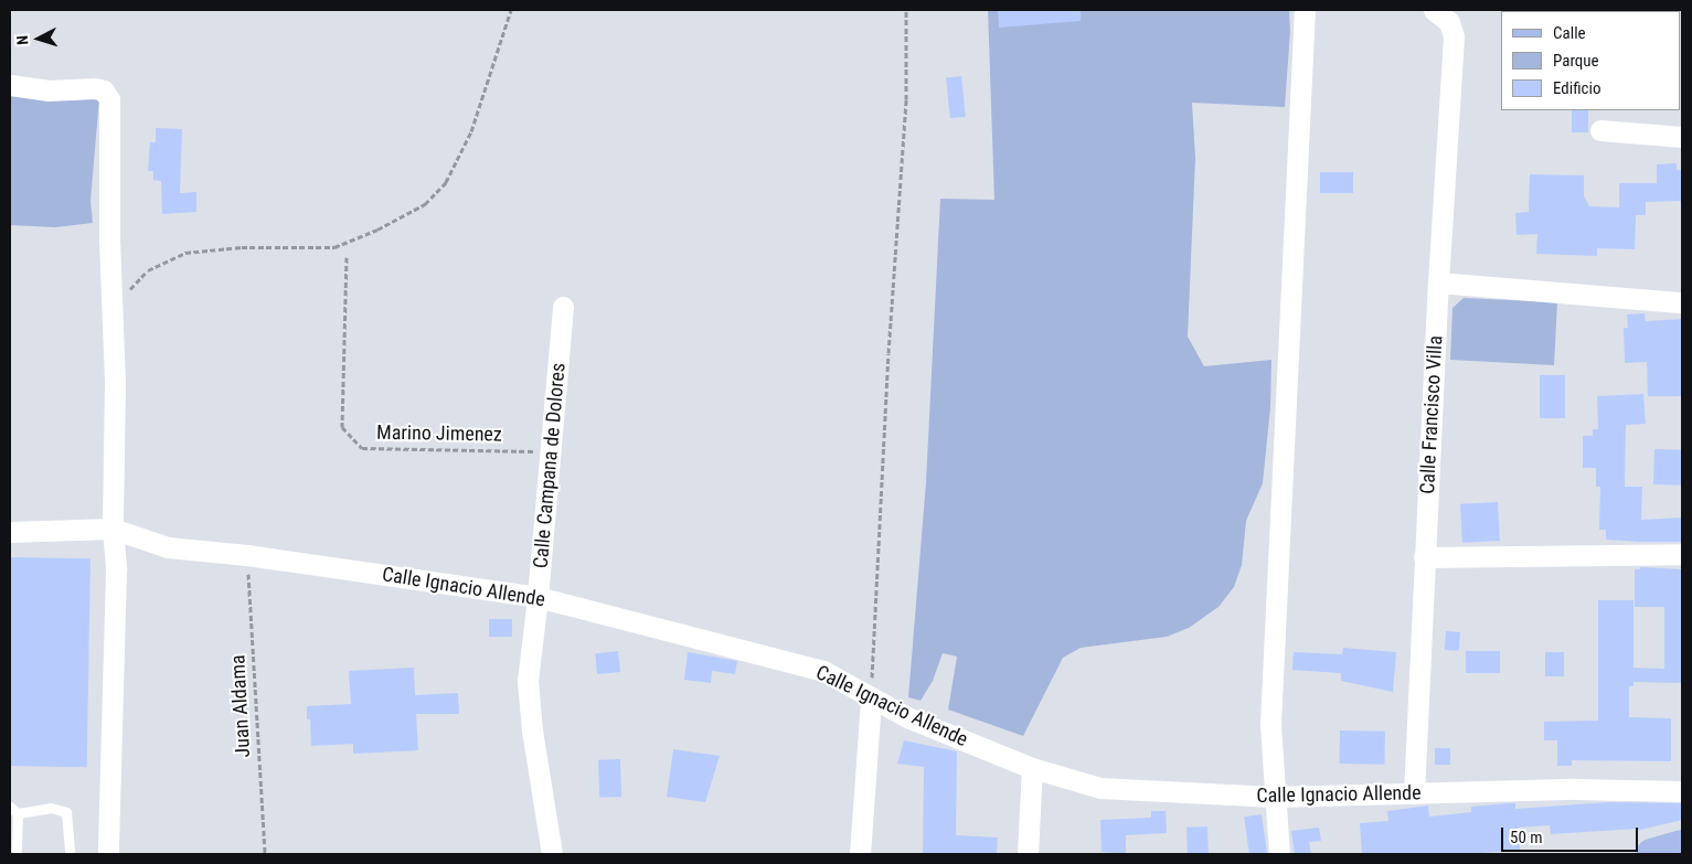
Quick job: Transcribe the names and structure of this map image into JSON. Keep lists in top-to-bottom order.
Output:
{
  "streets": {
    "street": ["Calle Francisco Villa", "Calle Campana de Dolores", "Calle Ignacio Allende"],
    "path": ["Marino Jimenez", "Juan Aldama"]
  },
  "crossings": [
    ["Calle Francisco Villa", "Calle Ignacio Allende"],
    ["Marino Jimenez", "Calle Campana de Dolores"],
    ["Calle Campana de Dolores", "Calle Ignacio Allende"],
    ["Calle Ignacio Allende", "Juan Aldama"]
  ],
  "legend": ["Calle", "Parque", "Edificio"],
  "scale_bar": "50 m",
  "north": "left"
}
